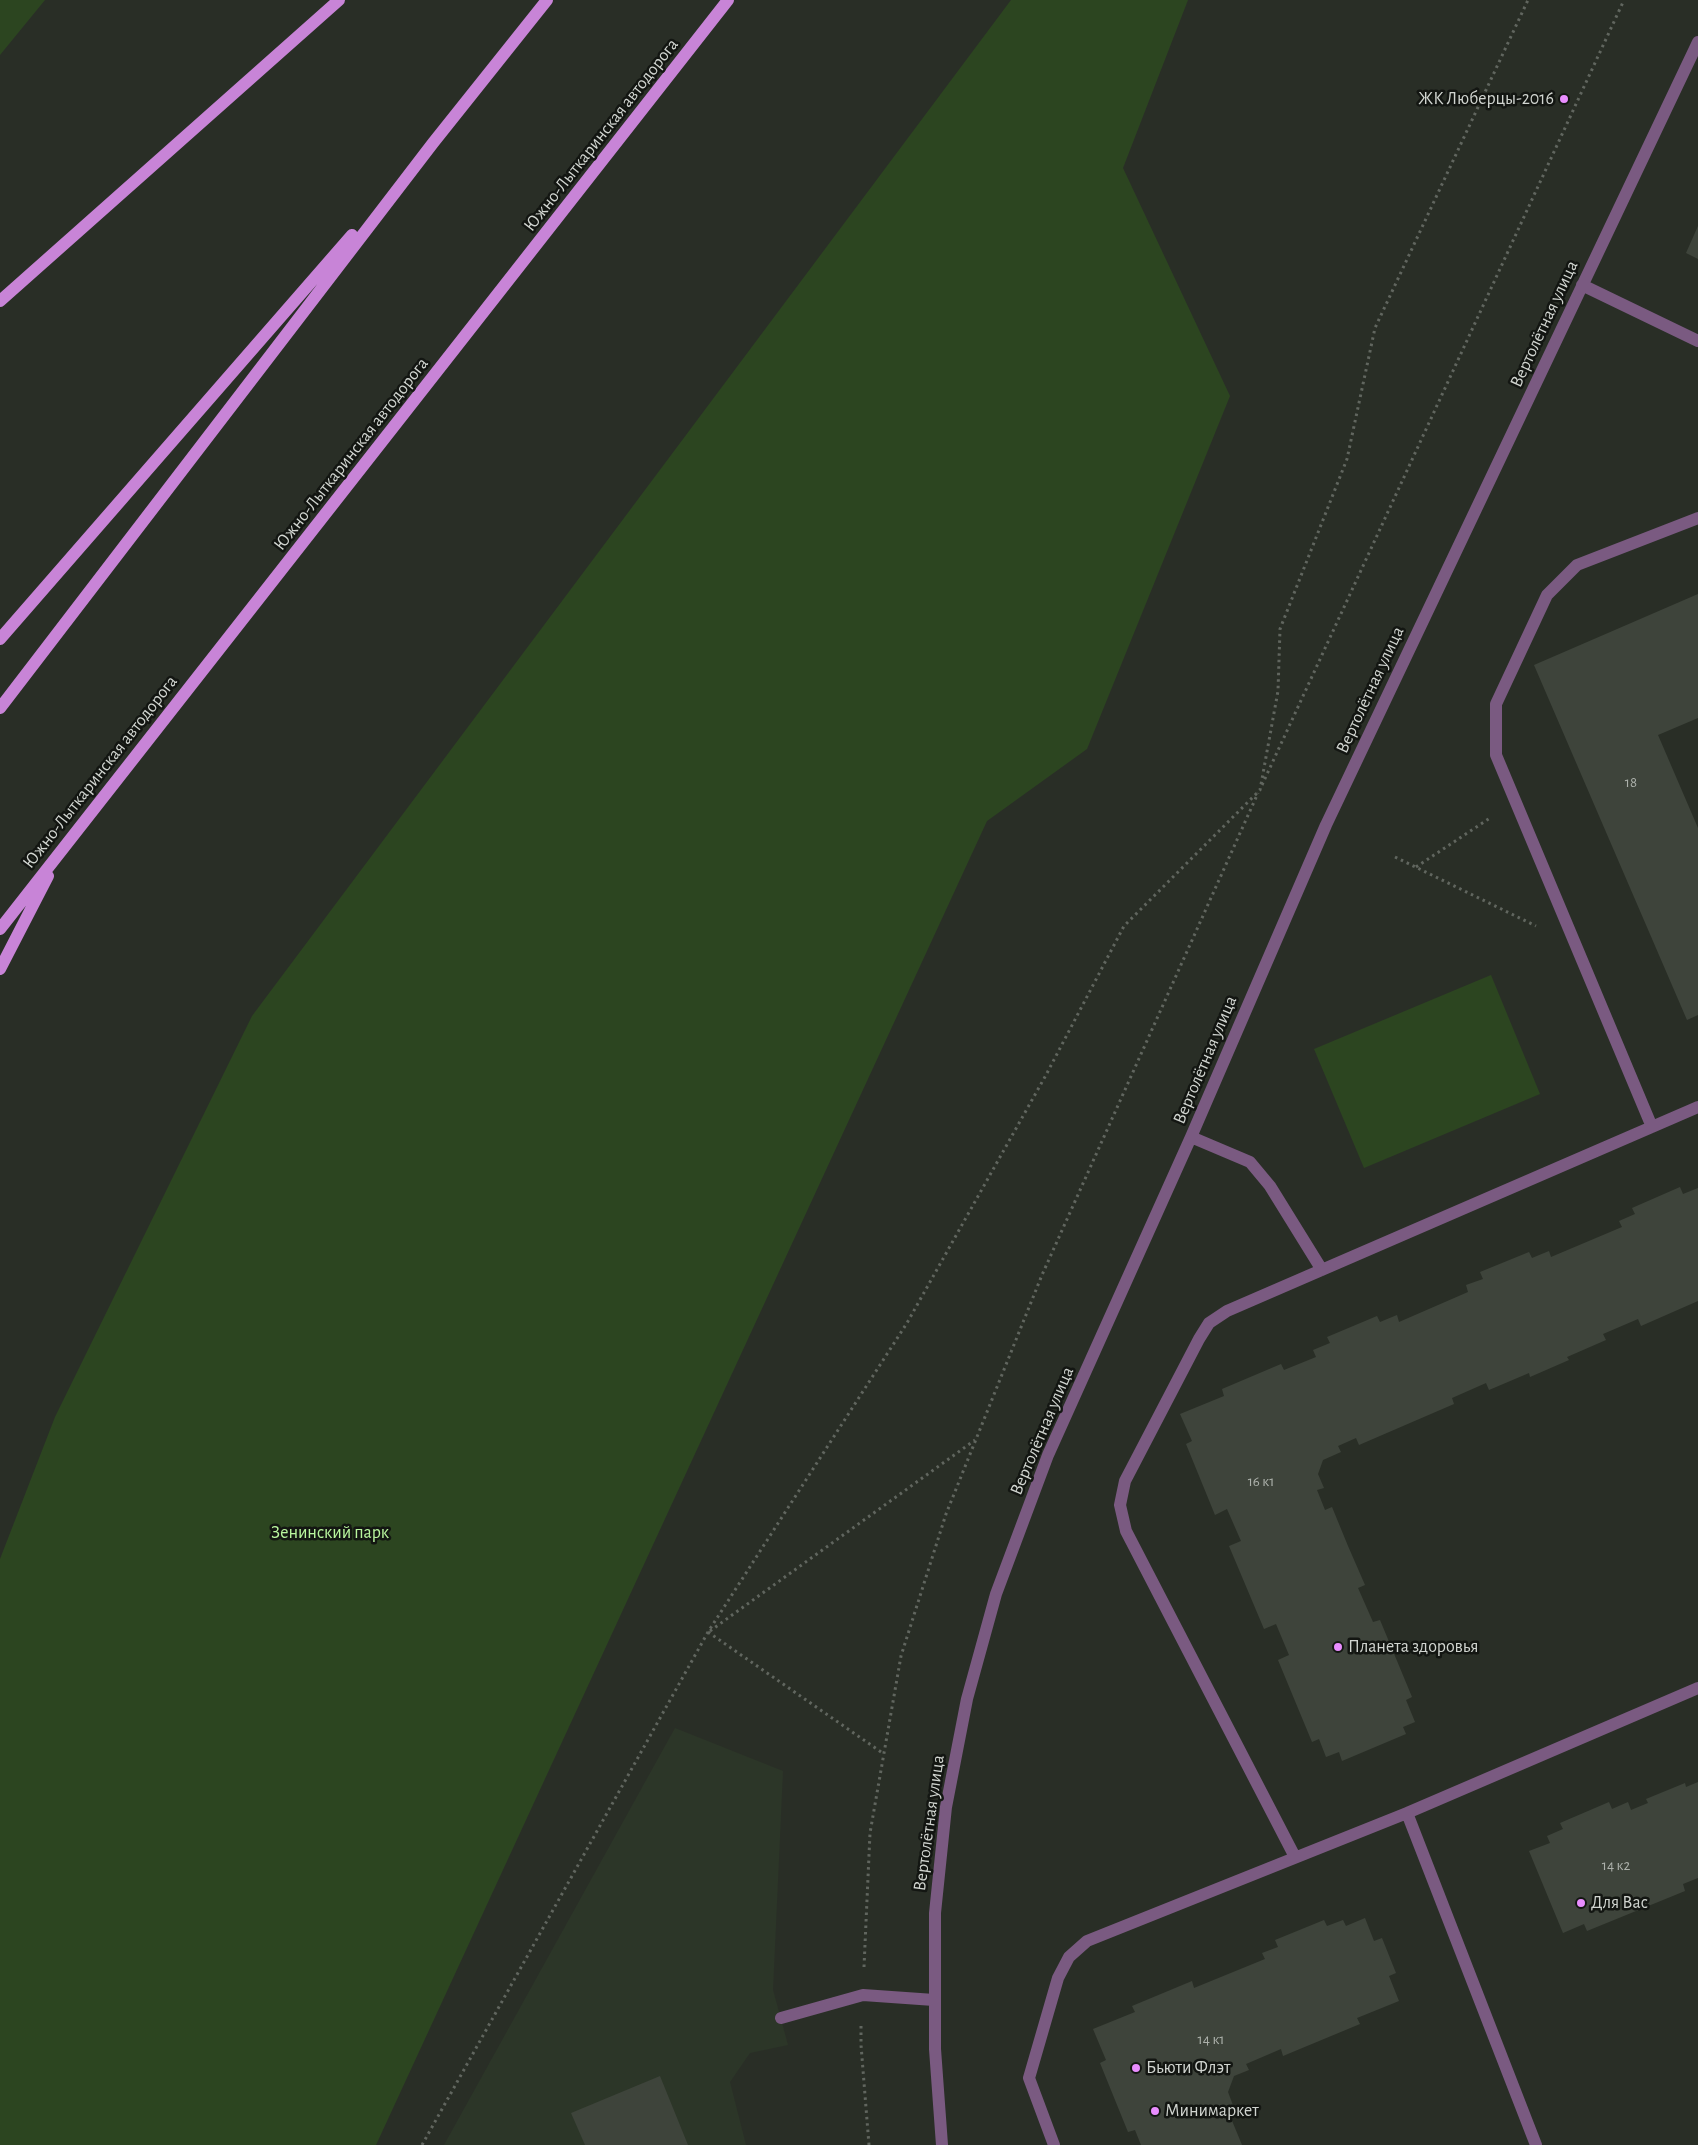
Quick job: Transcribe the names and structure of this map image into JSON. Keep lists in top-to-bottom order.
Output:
{
  "streets": {
    "main road": ["Южно-Лыткаринская автодорога"],
    "street": ["Вертолётная улица"]
  },
  "parks": ["Зенинский парк"],
  "places": [
    "ЖК Люберцы-2016",
    "Планета здоровья",
    "Для Вас",
    "Бьюти Флэт",
    "Минимаркет"
  ],
  "house_numbers": [
    "18",
    "16 к1",
    "14 к2",
    "14 к1"
  ]
}
